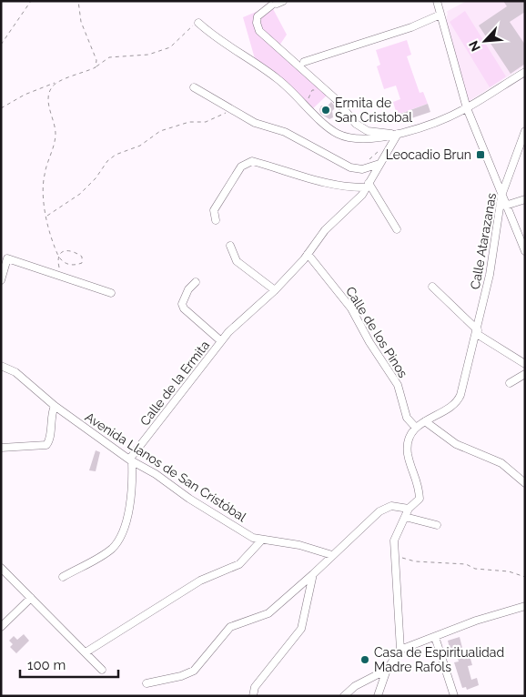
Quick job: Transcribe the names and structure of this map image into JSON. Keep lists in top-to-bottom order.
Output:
{
  "streets": {
    "street": [
      "Calle Atarazanas",
      "Calle de los Pinos",
      "Calle de la Ermita",
      "Avenida Llanos de San Cristóbal"
    ]
  },
  "crossings": [
    ["Calle Atarazanas", "Calle de los Pinos"],
    ["Calle de los Pinos", "Calle de la Ermita"],
    ["Calle de la Ermita", "Avenida Llanos de San Cristóbal"]
  ],
  "places": {
    "other": ["Ermita de San Cristobal", "Casa de Espiritualidad Madre Rafols"],
    "transit": ["Leocadio Brun"]
  },
  "scale_bar": "100 m",
  "north": "bottom left"
}
